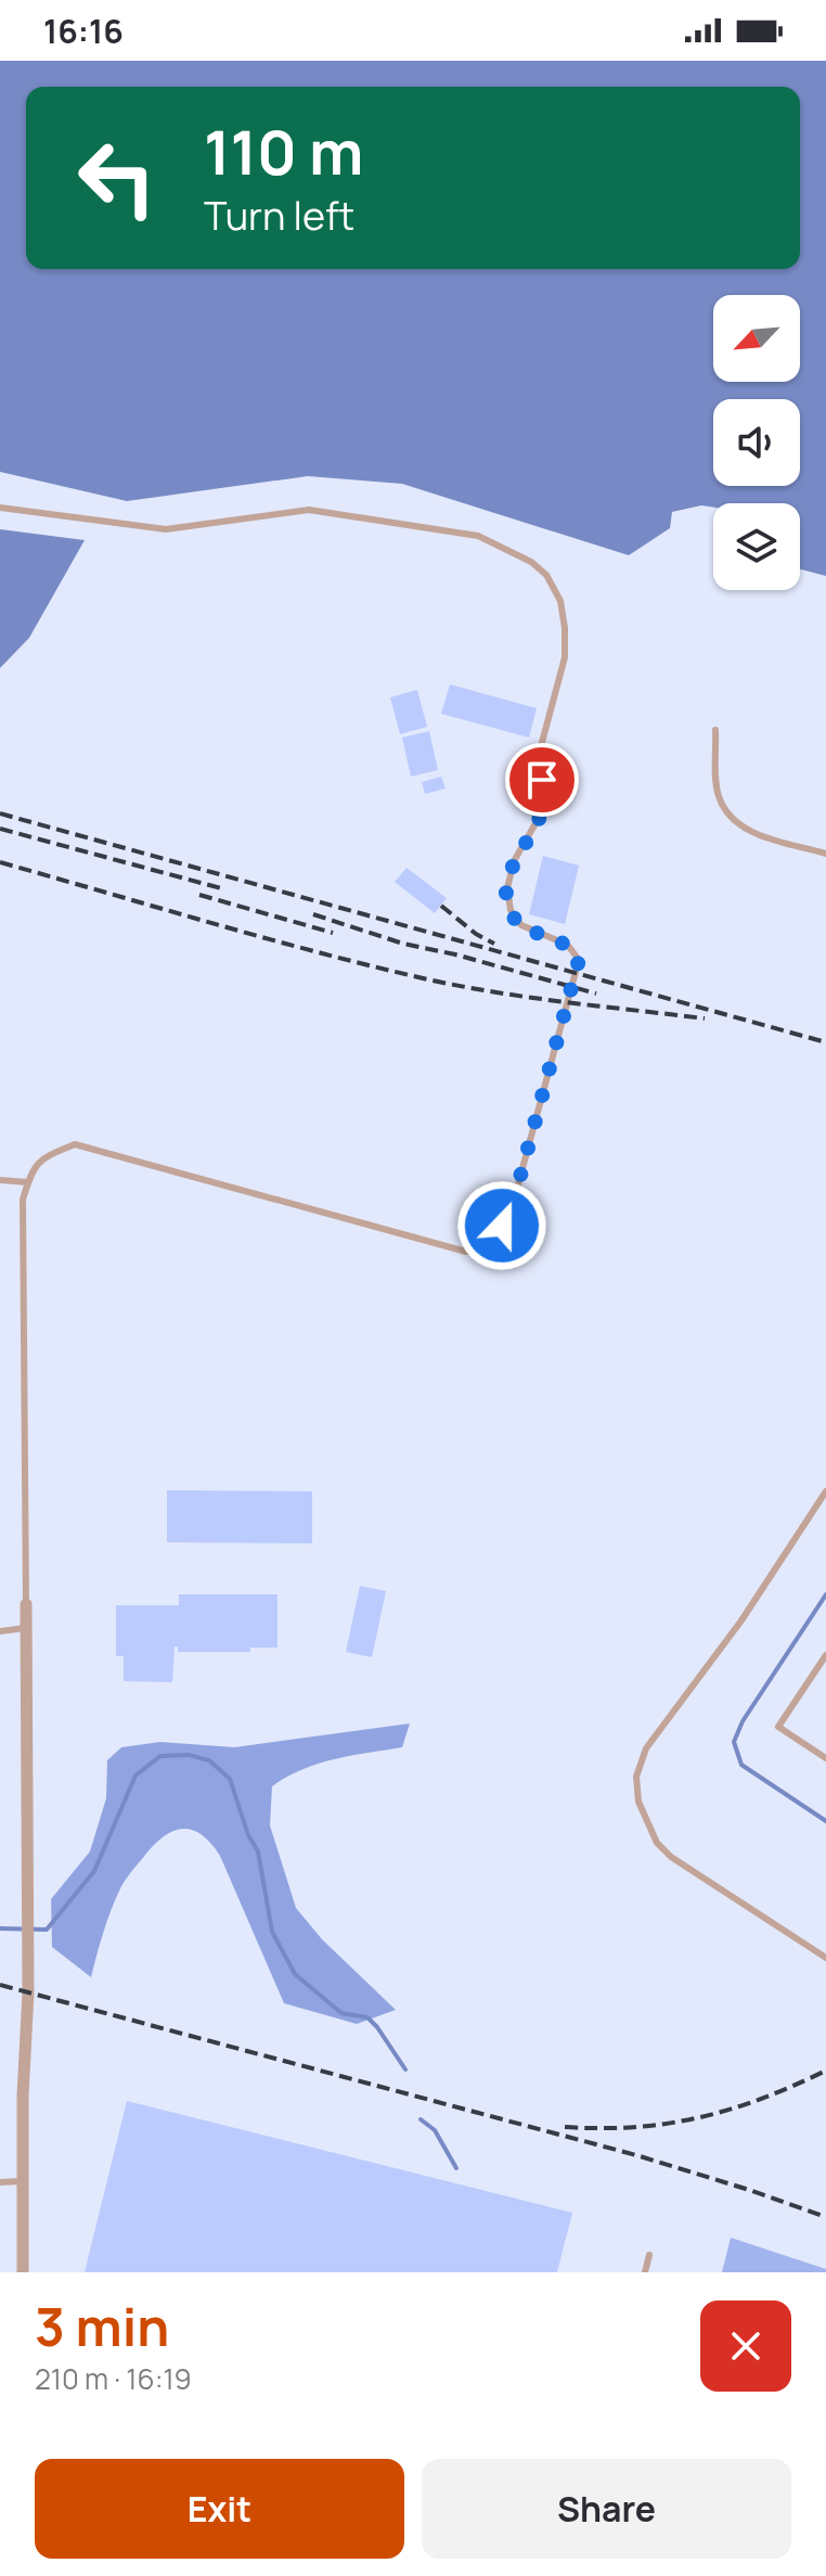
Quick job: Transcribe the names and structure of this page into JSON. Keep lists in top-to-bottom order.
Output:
{
  "north": "bottom left",
  "page": {
    "status": "16:16",
    "turn": ["110 m", "Turn left"],
    "heading": ["3 min", "210 m · 16:19"],
    "buttons": ["Exit", "Share"]
  }
}
